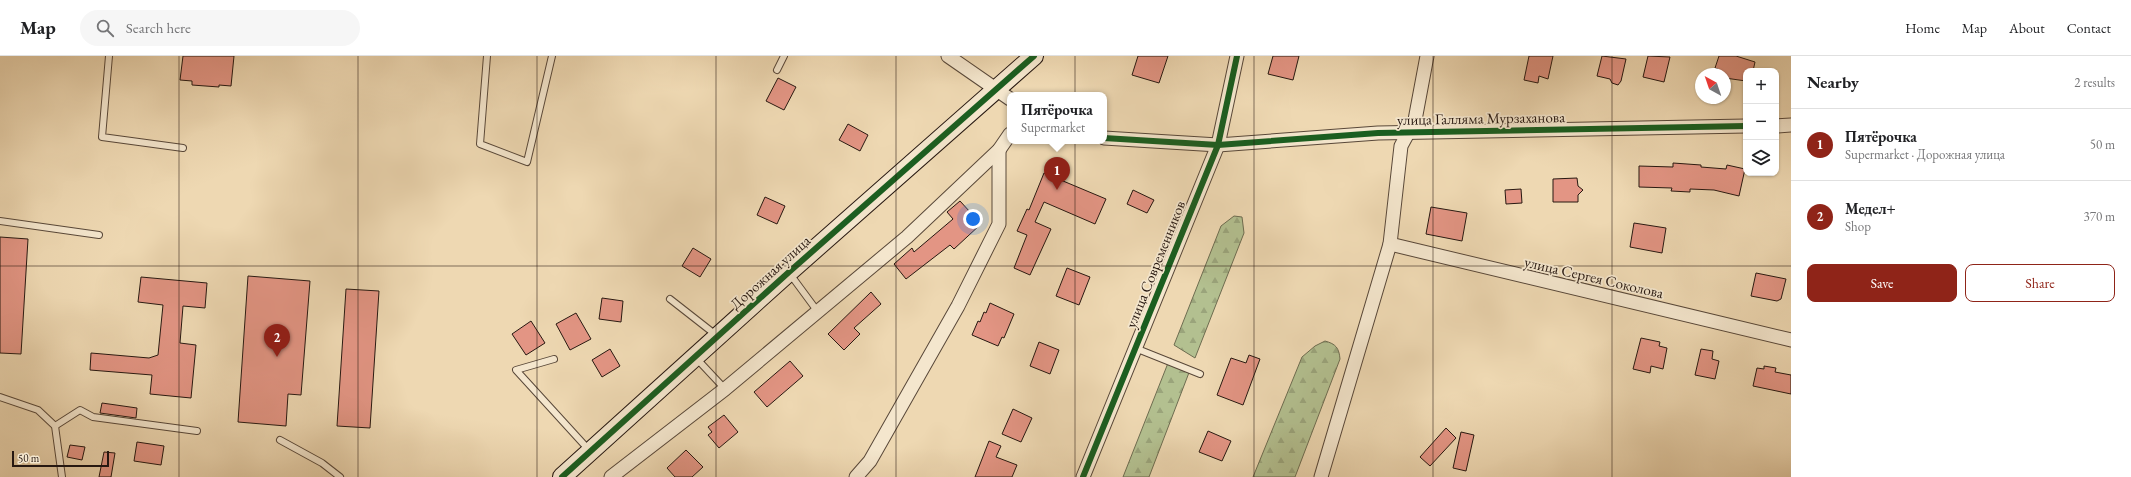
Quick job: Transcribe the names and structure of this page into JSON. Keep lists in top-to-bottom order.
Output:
{
  "streets": {
    "street": [
      "улица Галляма Мурзаханова",
      "улица Современников",
      "Дорожная улица",
      "улица Сергея Соколова"
    ]
  },
  "crossings": [
    ["улица Галляма Мурзаханова", "улица Современников"]
  ],
  "scale_bar": "50 m",
  "north": "top left",
  "page": {
    "header": "Map",
    "search": "Search here",
    "nav": [
      "Home",
      "Map",
      "About",
      "Contact"
    ],
    "heading": ["Nearby", "2 results"],
    "map_buttons": ["+", "−"],
    "popup": ["Пятёрочка", "Supermarket"],
    "list": [
      {
        "mark": "1",
        "name": "Пятёрочка",
        "note": "Supermarket · Дорожная улица",
        "value": "50 m"
      },
      {
        "mark": "2",
        "name": "Медел+",
        "note": "Shop",
        "value": "370 m"
      }
    ],
    "pins": ["1", "2"],
    "buttons": ["Save", "Share"],
    "scale": "50 m"
  }
}
